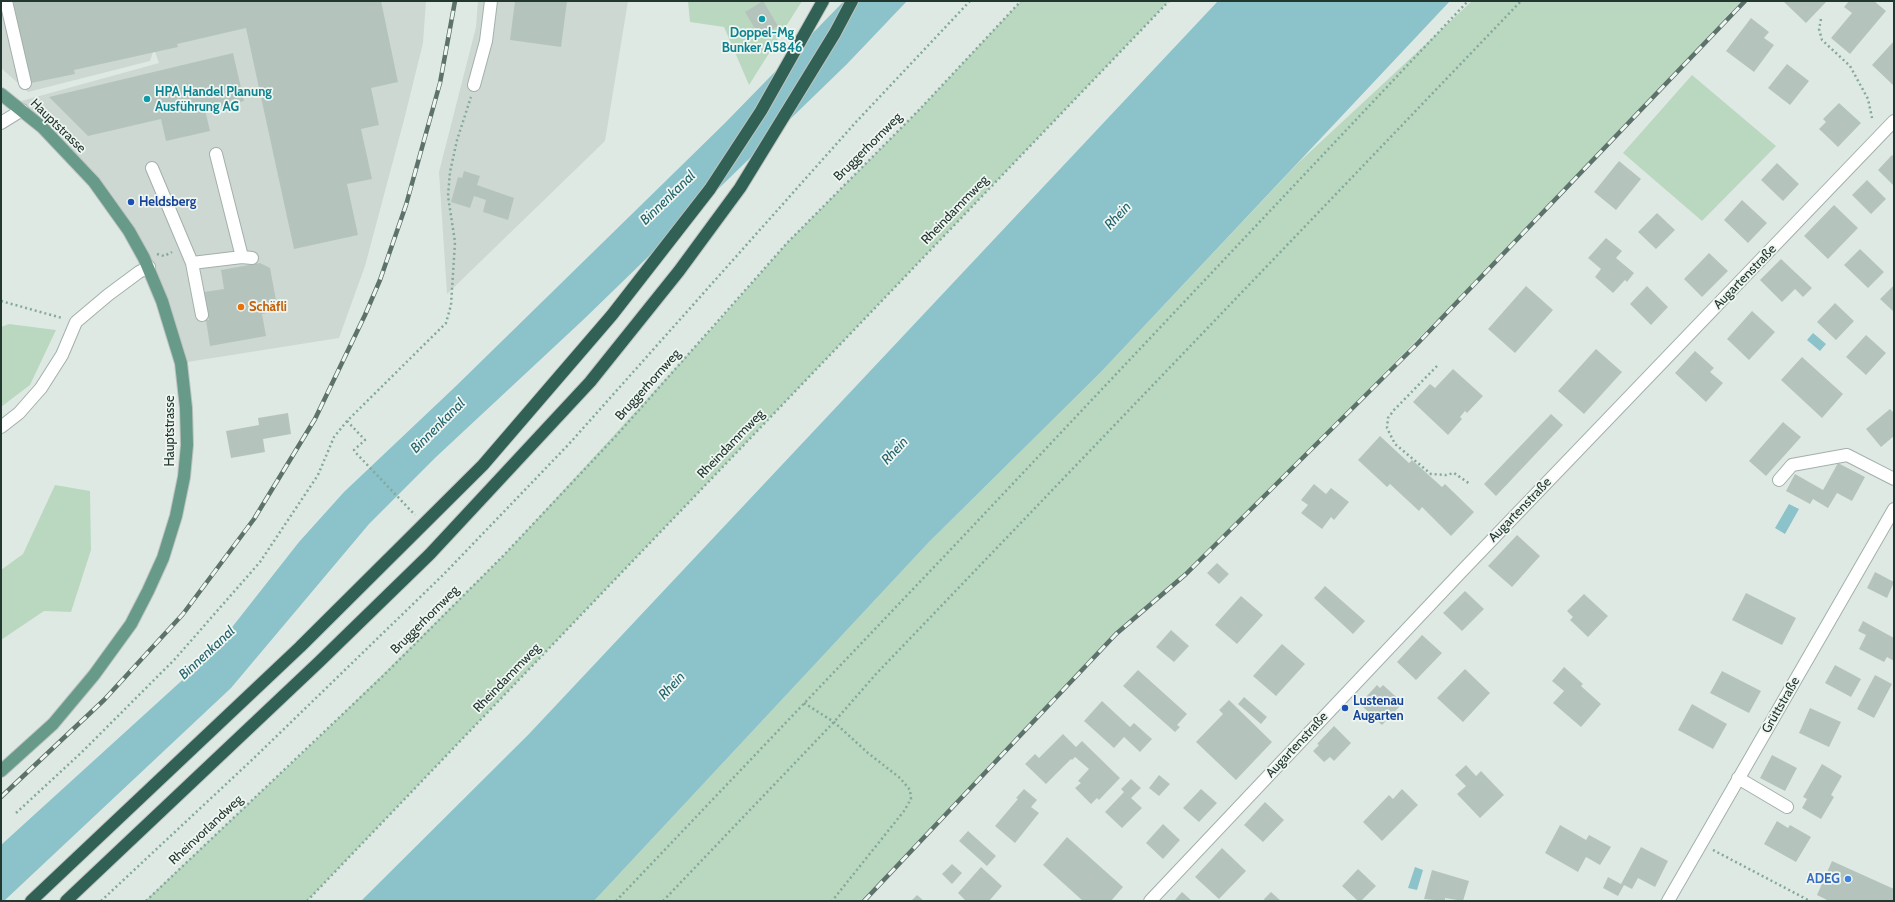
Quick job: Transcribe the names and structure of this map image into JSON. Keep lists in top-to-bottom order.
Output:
{
  "streets": {
    "main road": ["Hauptstrasse"],
    "street": ["Augartenstraße", "Grüttstraße"],
    "path": ["Bruggerhornweg", "Rheindammweg", "Rheinvorlandweg"]
  },
  "crossings": [
    ["Bruggerhornweg", "Rheinvorlandweg"]
  ],
  "water": ["Binnenkanal", "Rhein"],
  "places": [
    "Doppel-Mg Bunker A5846",
    "HPA Handel Planung Ausführung AG",
    "Heldsberg",
    "Schäfli",
    "Lustenau Augarten",
    "ADEG"
  ]
}
